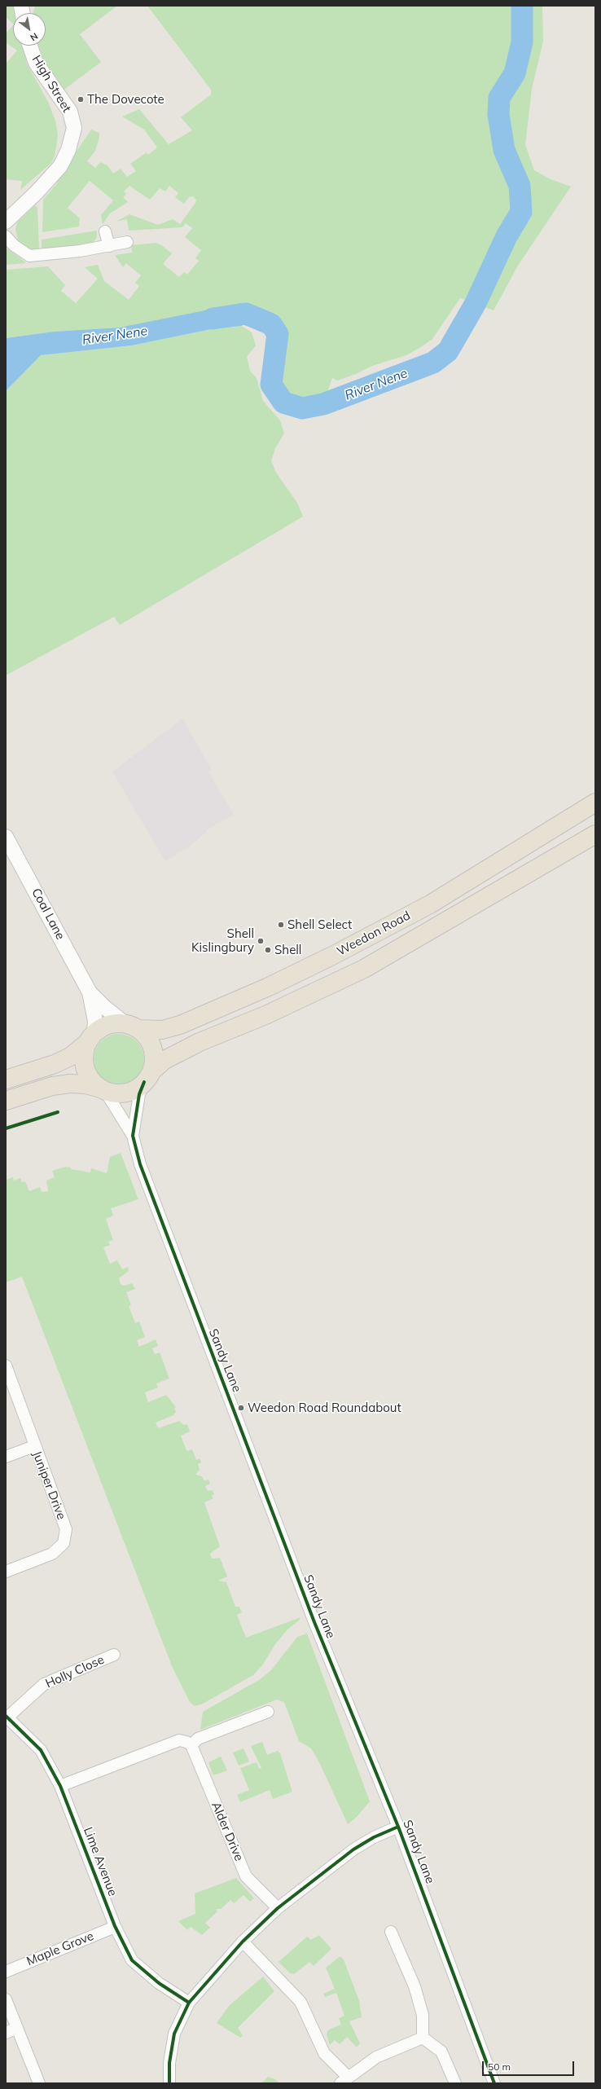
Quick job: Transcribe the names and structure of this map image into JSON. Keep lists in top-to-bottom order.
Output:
{
  "streets": {
    "highway": ["Weedon Road"],
    "street": [
      "High Street",
      "Coal Lane",
      "Sandy Lane",
      "Juniper Drive",
      "Holly Close",
      "Alder Drive",
      "Lime Avenue",
      "Maple Grove"
    ]
  },
  "crossings": [
    ["Coal Lane", "Weedon Road"],
    ["Holly Close", "Lime Avenue"],
    ["Lime Avenue", "Maple Grove"]
  ],
  "water": ["River Nene"],
  "places": [
    "The Dovecote",
    "Shell Select",
    "Shell Kislingbury",
    "Shell",
    "Weedon Road Roundabout"
  ],
  "scale_bar": "50 m",
  "north": "bottom right"
}
